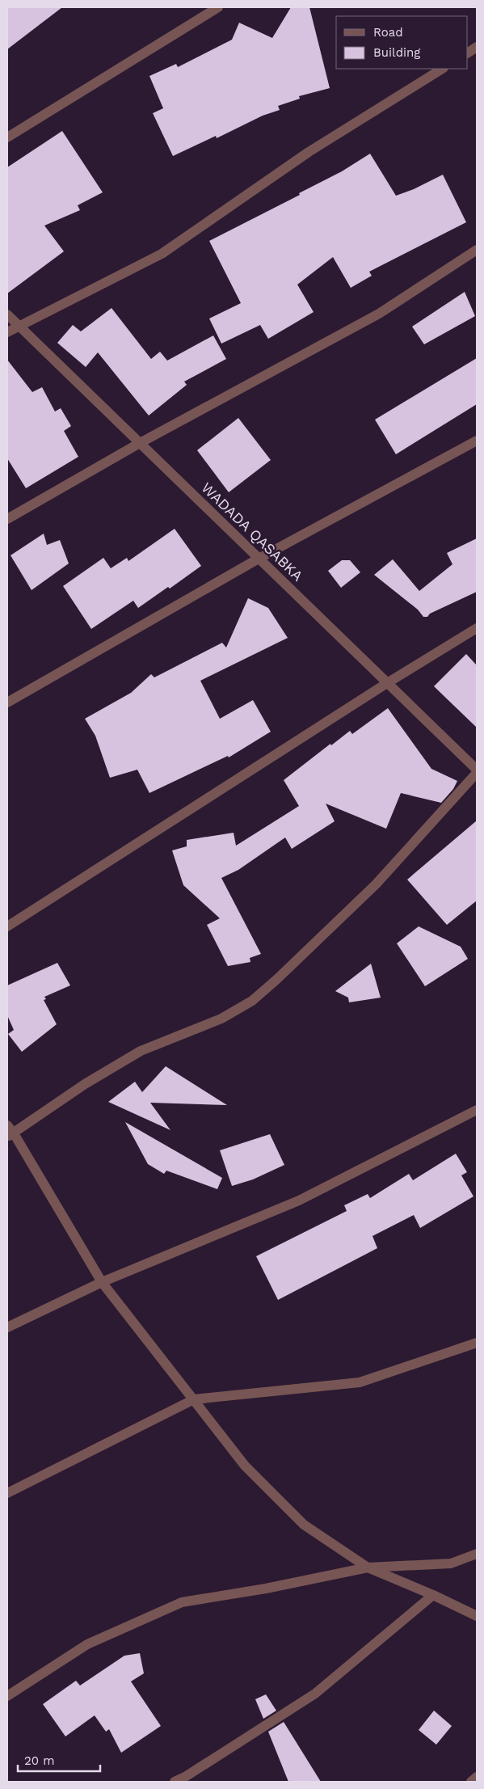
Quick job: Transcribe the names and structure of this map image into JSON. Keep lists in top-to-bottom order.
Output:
{
  "streets": {
    "street": ["WADADA QASABKA"]
  },
  "legend": ["Road", "Building"],
  "scale_bar": "20 m"
}
